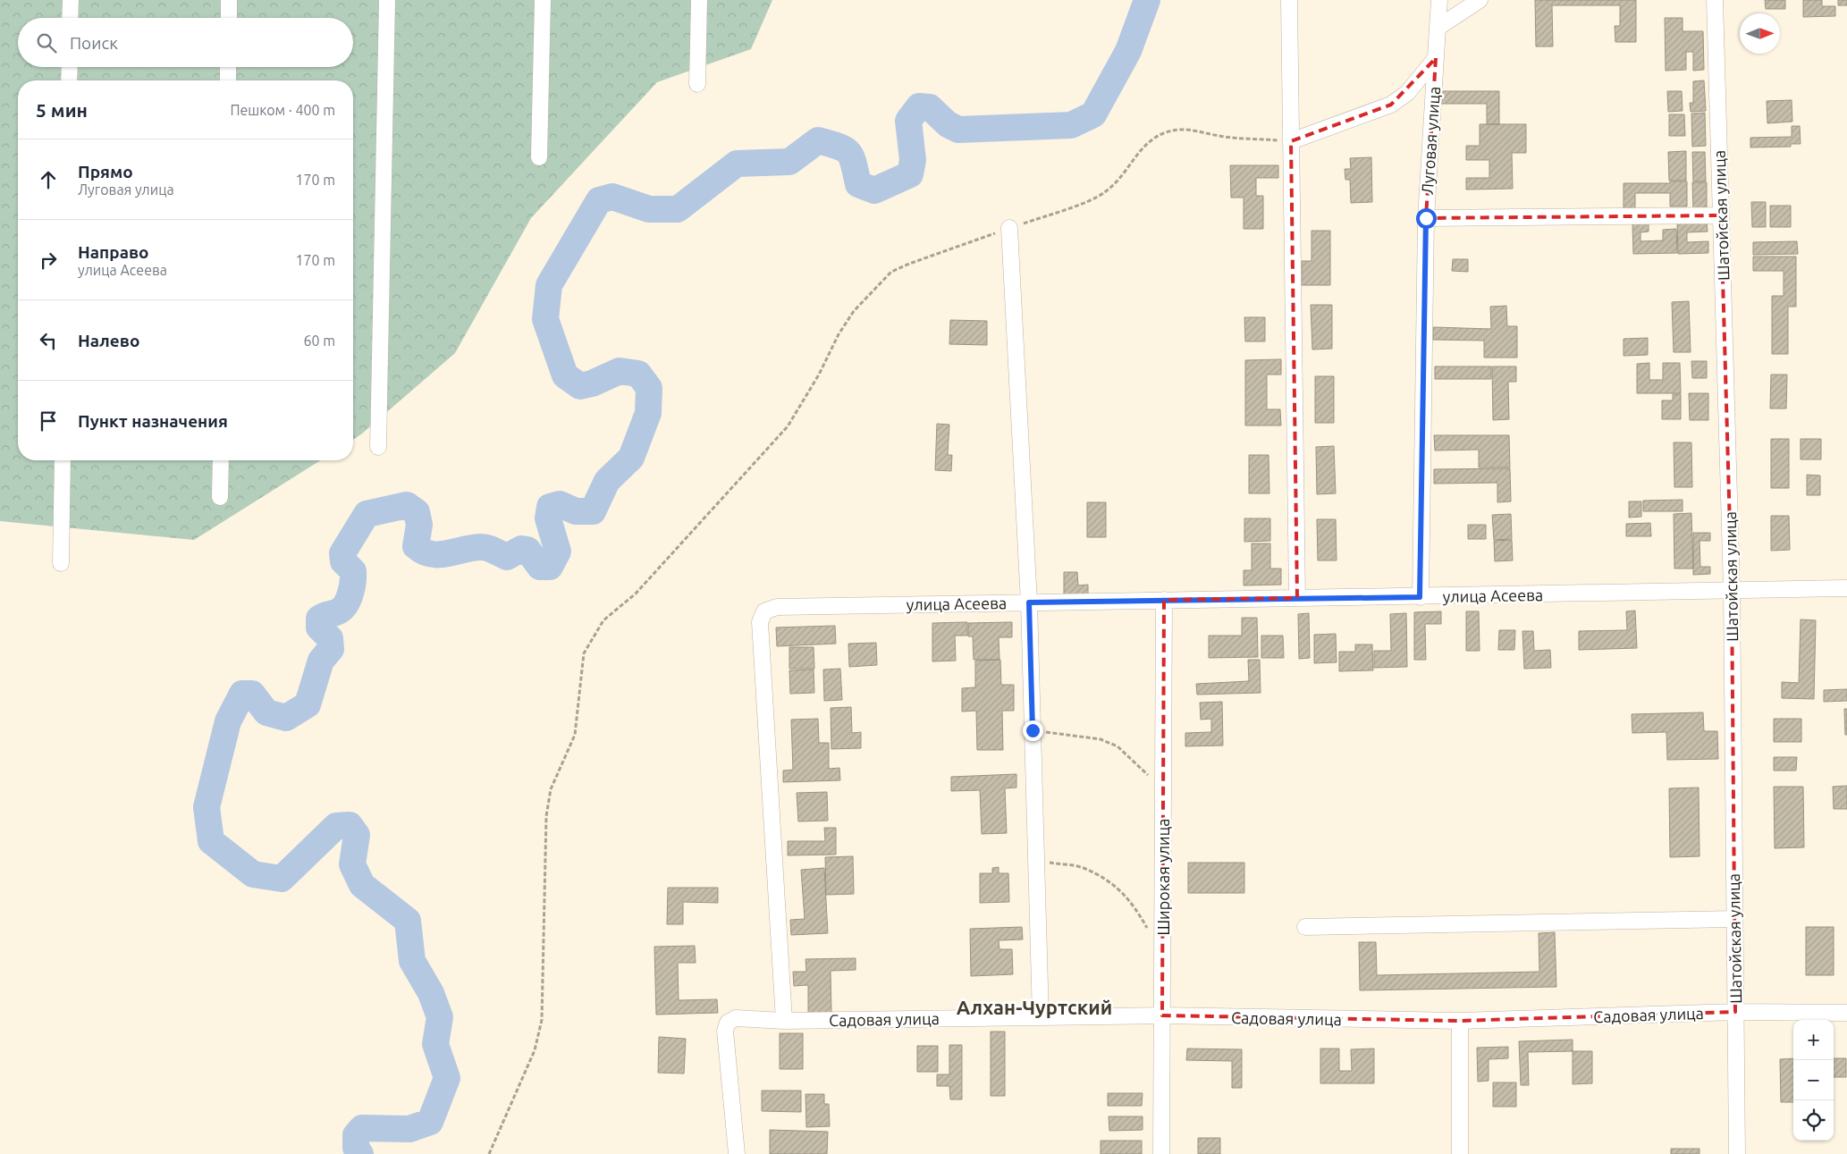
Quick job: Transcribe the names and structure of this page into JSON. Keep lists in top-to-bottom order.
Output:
{
  "streets": {
    "street": [
      "Луговая улица",
      "Шатойская улица",
      "улица Асеева",
      "Широкая улица",
      "Садовая улица"
    ]
  },
  "crossings": [
    ["Луговая улица", "улица Асеева"],
    ["Шатойская улица", "улица Асеева"],
    ["Шатойская улица", "Садовая улица"],
    ["улица Асеева", "Широкая улица"],
    ["улица Асеева", "Садовая улица"],
    ["Широкая улица", "Садовая улица"]
  ],
  "districts": ["Алхан-Чуртский"],
  "north": "right",
  "page": {
    "search": "Поиск",
    "heading": ["5 мин", "Пешком · 400 m"],
    "list": [
      ["Прямо", "Луговая улица", "170 m"],
      ["Направо", "улица Асеева", "170 m"],
      ["Налево", "60 m"],
      "Пункт назначения"
    ],
    "map_buttons": ["+", "−"]
  }
}
